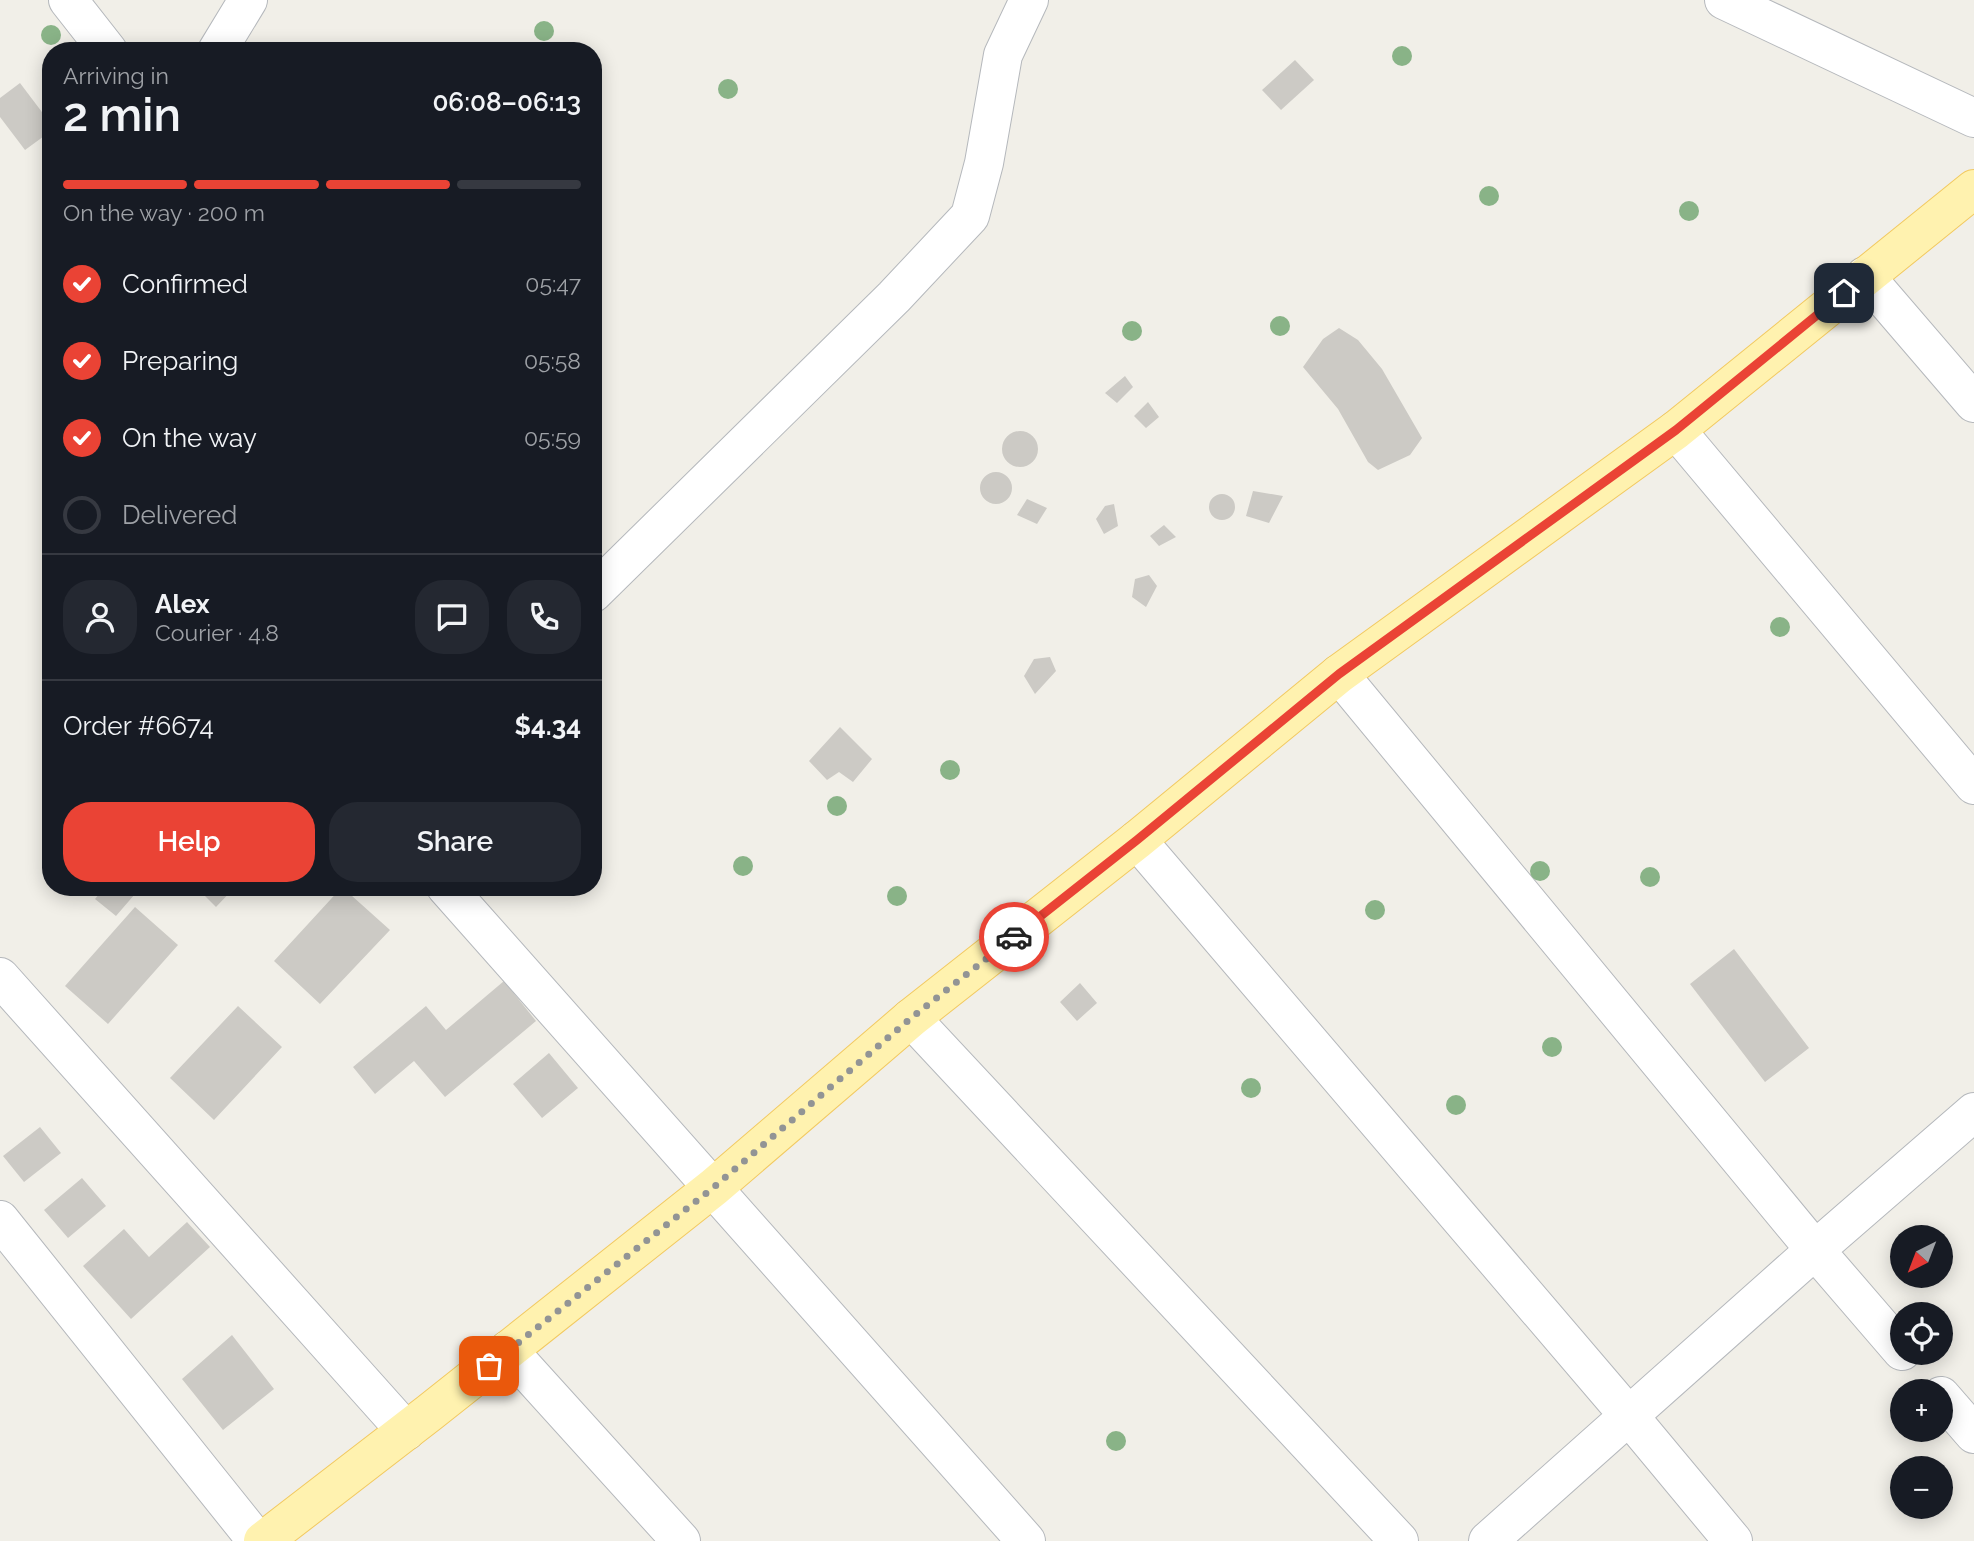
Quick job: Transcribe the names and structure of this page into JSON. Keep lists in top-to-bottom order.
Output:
{
  "north": "bottom left",
  "page": {
    "heading": ["2 min", "Arriving in", "06:08–06:13"],
    "panel": [
      "Alex",
      "Courier · 4.8",
      "Order #6674",
      "$4.34"
    ],
    "bar": "On the way · 200 m",
    "list": [
      ["Confirmed", "05:47"],
      ["Preparing", "05:58"],
      ["On the way", "05:59"],
      "Delivered"
    ],
    "buttons": ["Help", "Share"],
    "map_buttons": ["+", "−"]
  }
}
